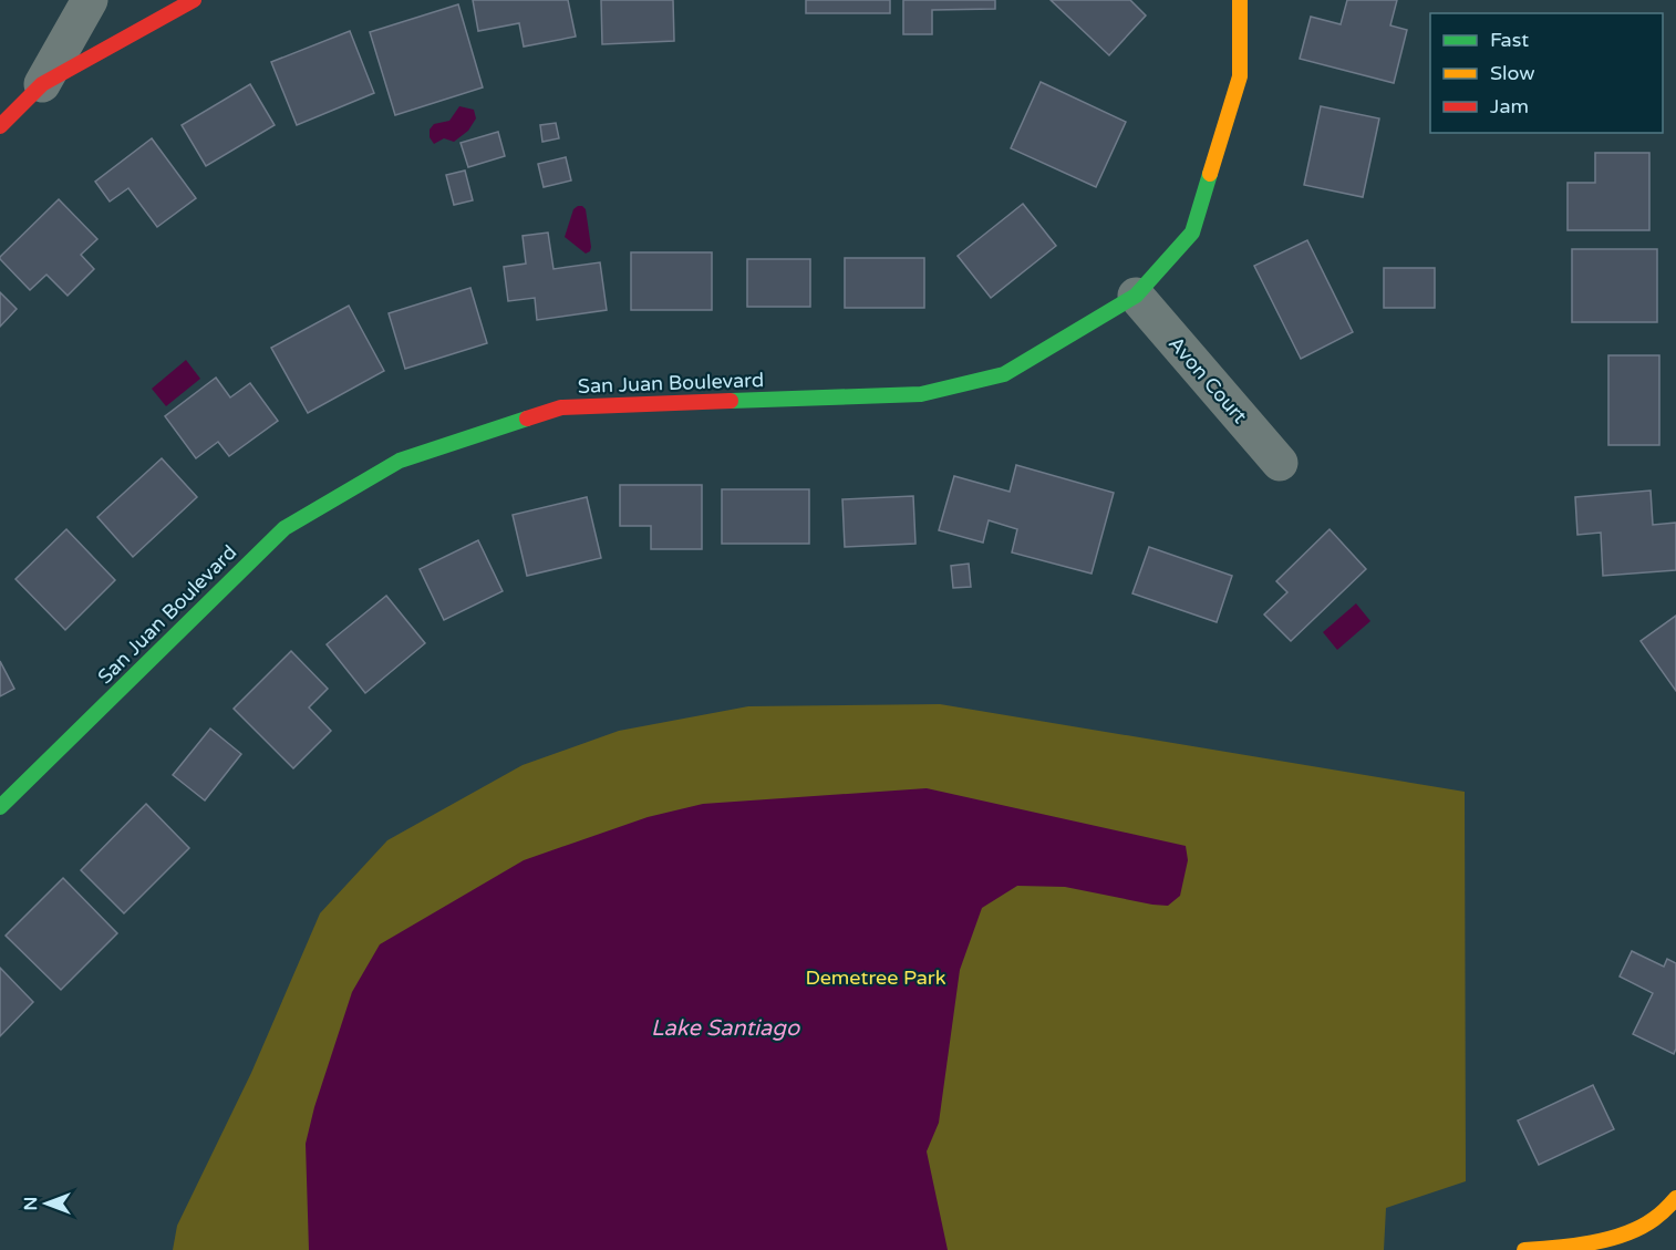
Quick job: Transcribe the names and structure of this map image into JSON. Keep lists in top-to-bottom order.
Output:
{
  "streets": {
    "street": ["Avon Court", "San Juan Boulevard"]
  },
  "crossings": [
    ["Avon Court", "San Juan Boulevard"]
  ],
  "water": ["Lake Santiago"],
  "parks": ["Demetree Park"],
  "legend": ["Fast", "Slow", "Jam"],
  "north": "left"
}
